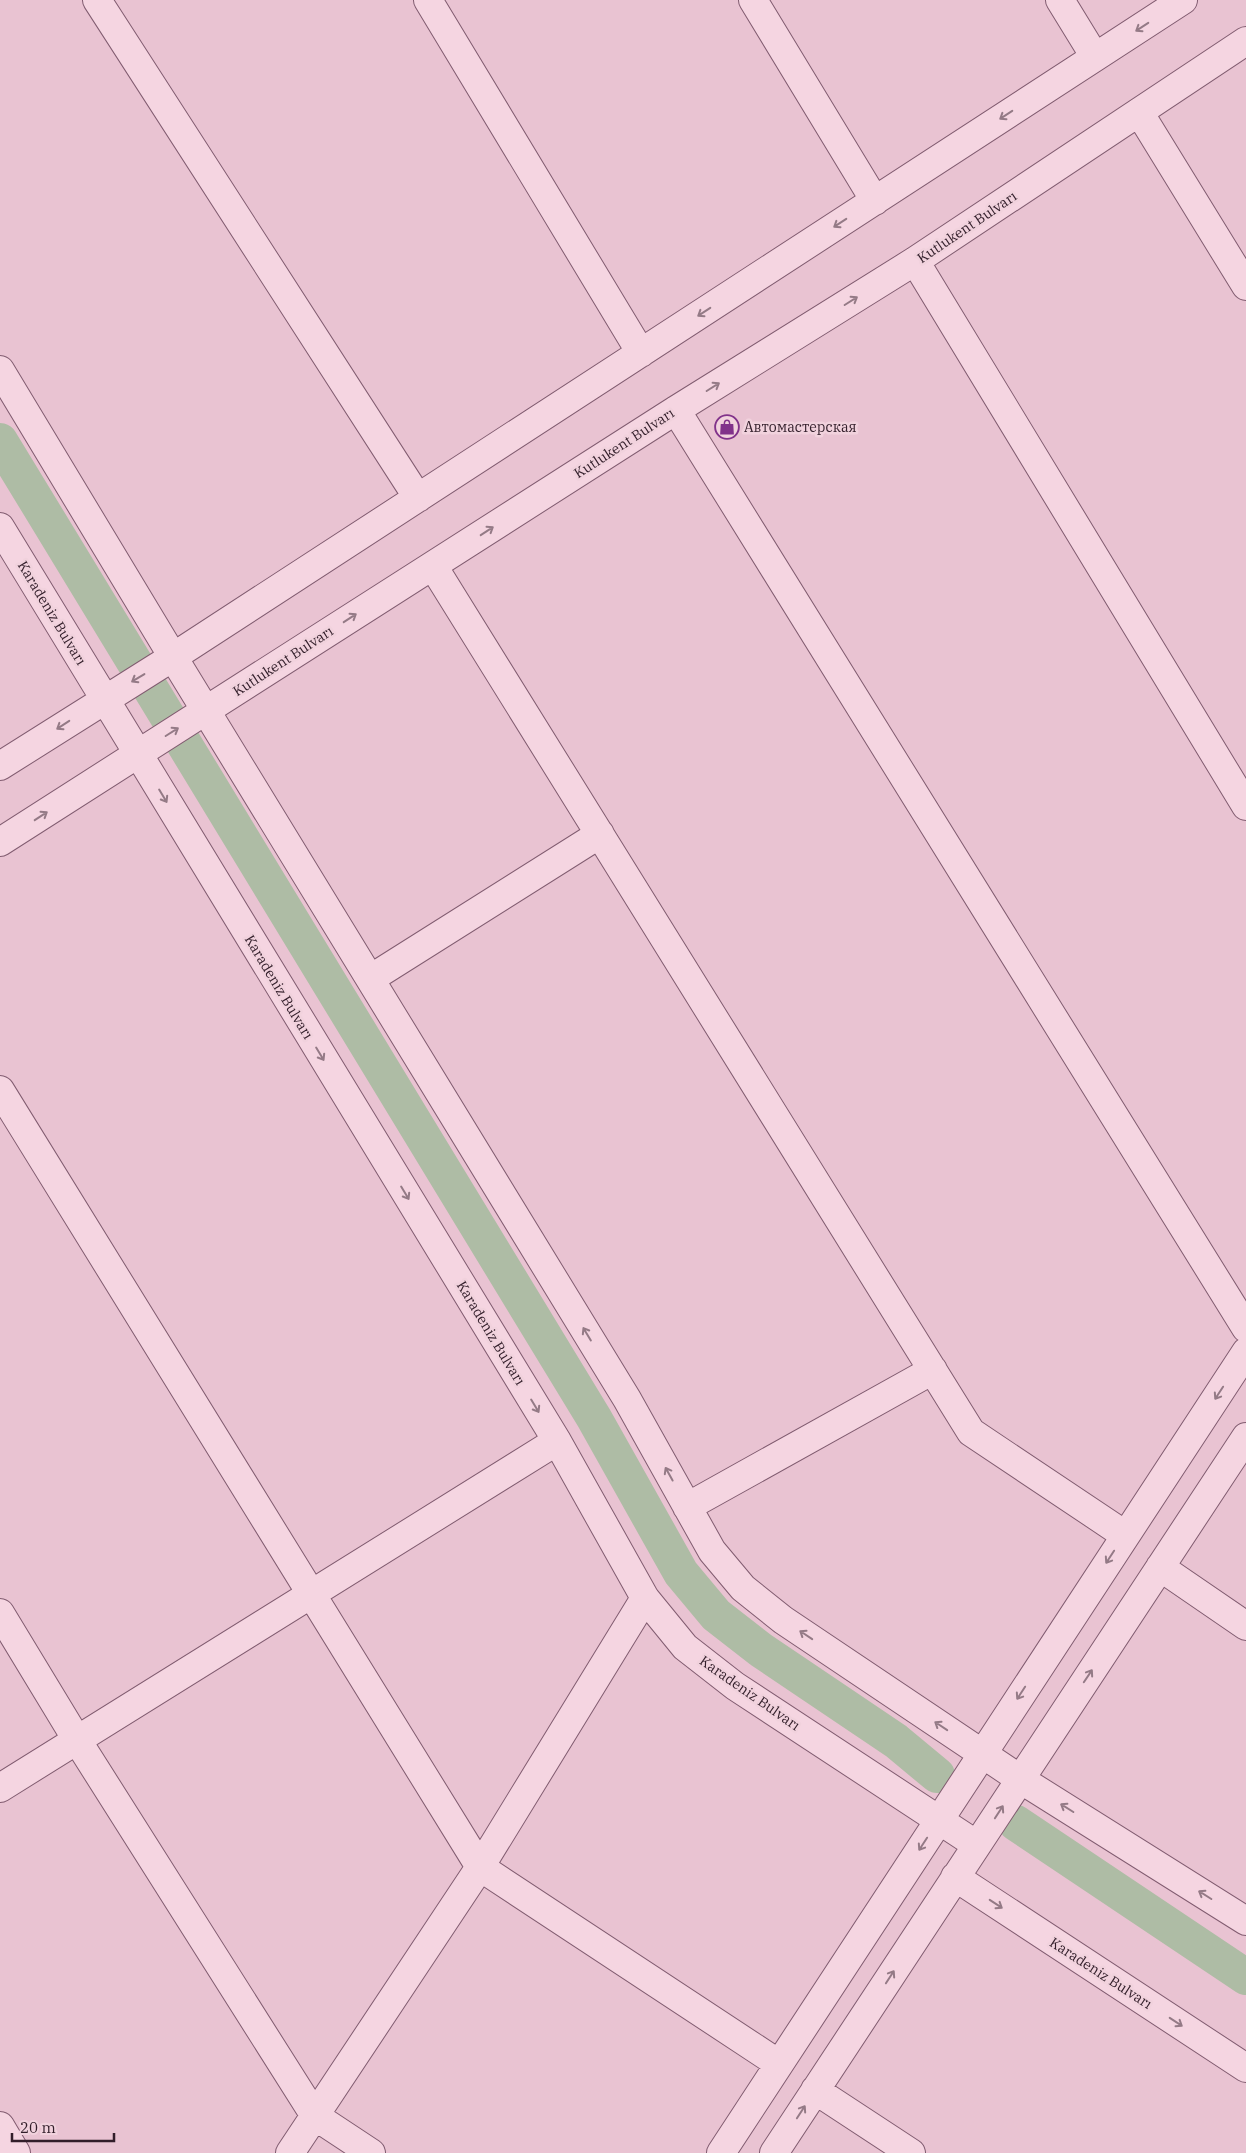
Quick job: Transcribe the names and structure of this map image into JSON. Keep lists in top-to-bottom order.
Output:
{
  "streets": {
    "street": ["Kutlukent Bulvarı", "Karadeniz Bulvarı"]
  },
  "crossings": [
    ["Kutlukent Bulvarı", "Karadeniz Bulvarı"]
  ],
  "places": {
    "shop": ["Автомастерская"]
  },
  "scale_bar": "20 m"
}
